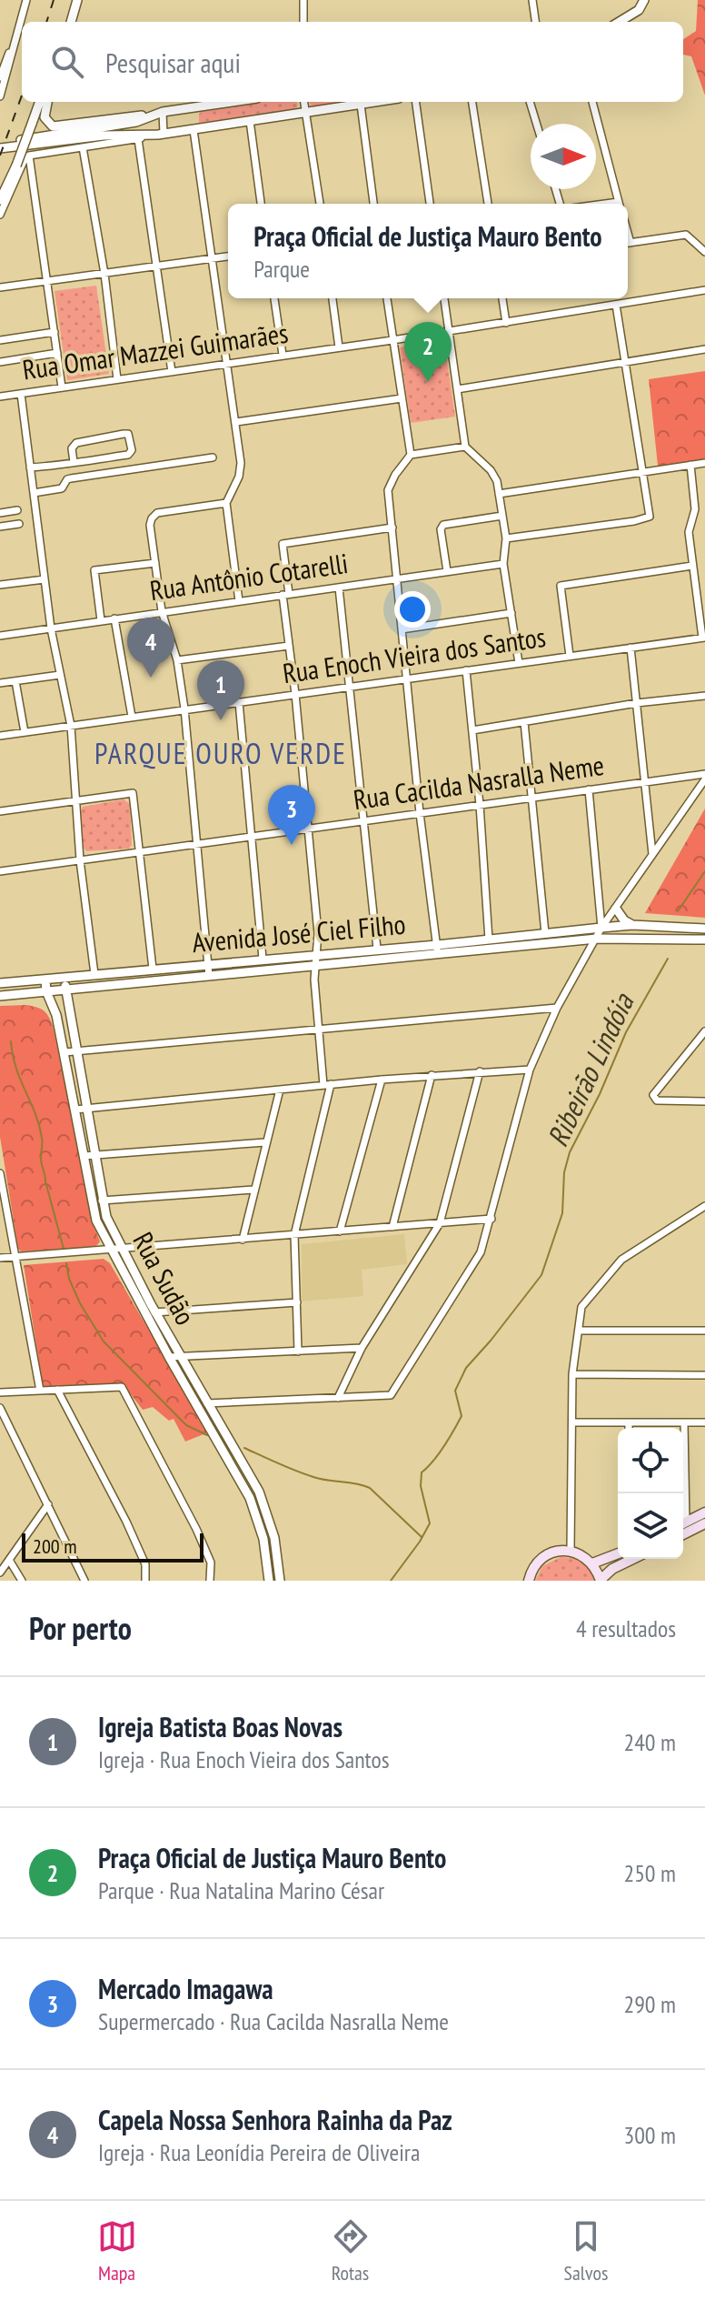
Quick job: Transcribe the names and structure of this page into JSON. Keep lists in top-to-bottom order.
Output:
{
  "streets": {
    "street": [
      "Rua Omar Mazzei Guimarães",
      "Rua Antônio Cotarelli",
      "Rua Enoch Vieira dos Santos",
      "Rua Cacilda Nasralla Neme",
      "Avenida José Ciel Filho",
      "Rua Sudão"
    ]
  },
  "crossings": [
    ["Avenida José Ciel Filho", "Rua Sudão"]
  ],
  "districts": ["PARQUE OURO VERDE"],
  "water": ["Ribeirão Lindóia"],
  "scale_bar": "200 m",
  "north": "right",
  "page": {
    "search": "Pesquisar aqui",
    "popup": ["Praça Oficial de Justiça Mauro Bento", "Parque"],
    "pins": [
      "2",
      "4",
      "1",
      "3"
    ],
    "scale": "200 m",
    "heading": ["Por perto", "4 resultados"],
    "list": [
      {
        "mark": "1",
        "name": "Igreja Batista Boas Novas",
        "note": "Igreja · Rua Enoch Vieira dos Santos",
        "value": "240 m"
      },
      {
        "mark": "2",
        "name": "Praça Oficial de Justiça Mauro Bento",
        "note": "Parque · Rua Natalina Marino César",
        "value": "250 m"
      },
      {
        "mark": "3",
        "name": "Mercado Imagawa",
        "note": "Supermercado · Rua Cacilda Nasralla Neme",
        "value": "290 m"
      },
      {
        "mark": "4",
        "name": "Capela Nossa Senhora Rainha da Paz",
        "note": "Igreja · Rua Leonídia Pereira de Oliveira",
        "value": "300 m"
      }
    ],
    "nav": ["Mapa", "Rotas", "Salvos"]
  }
}
